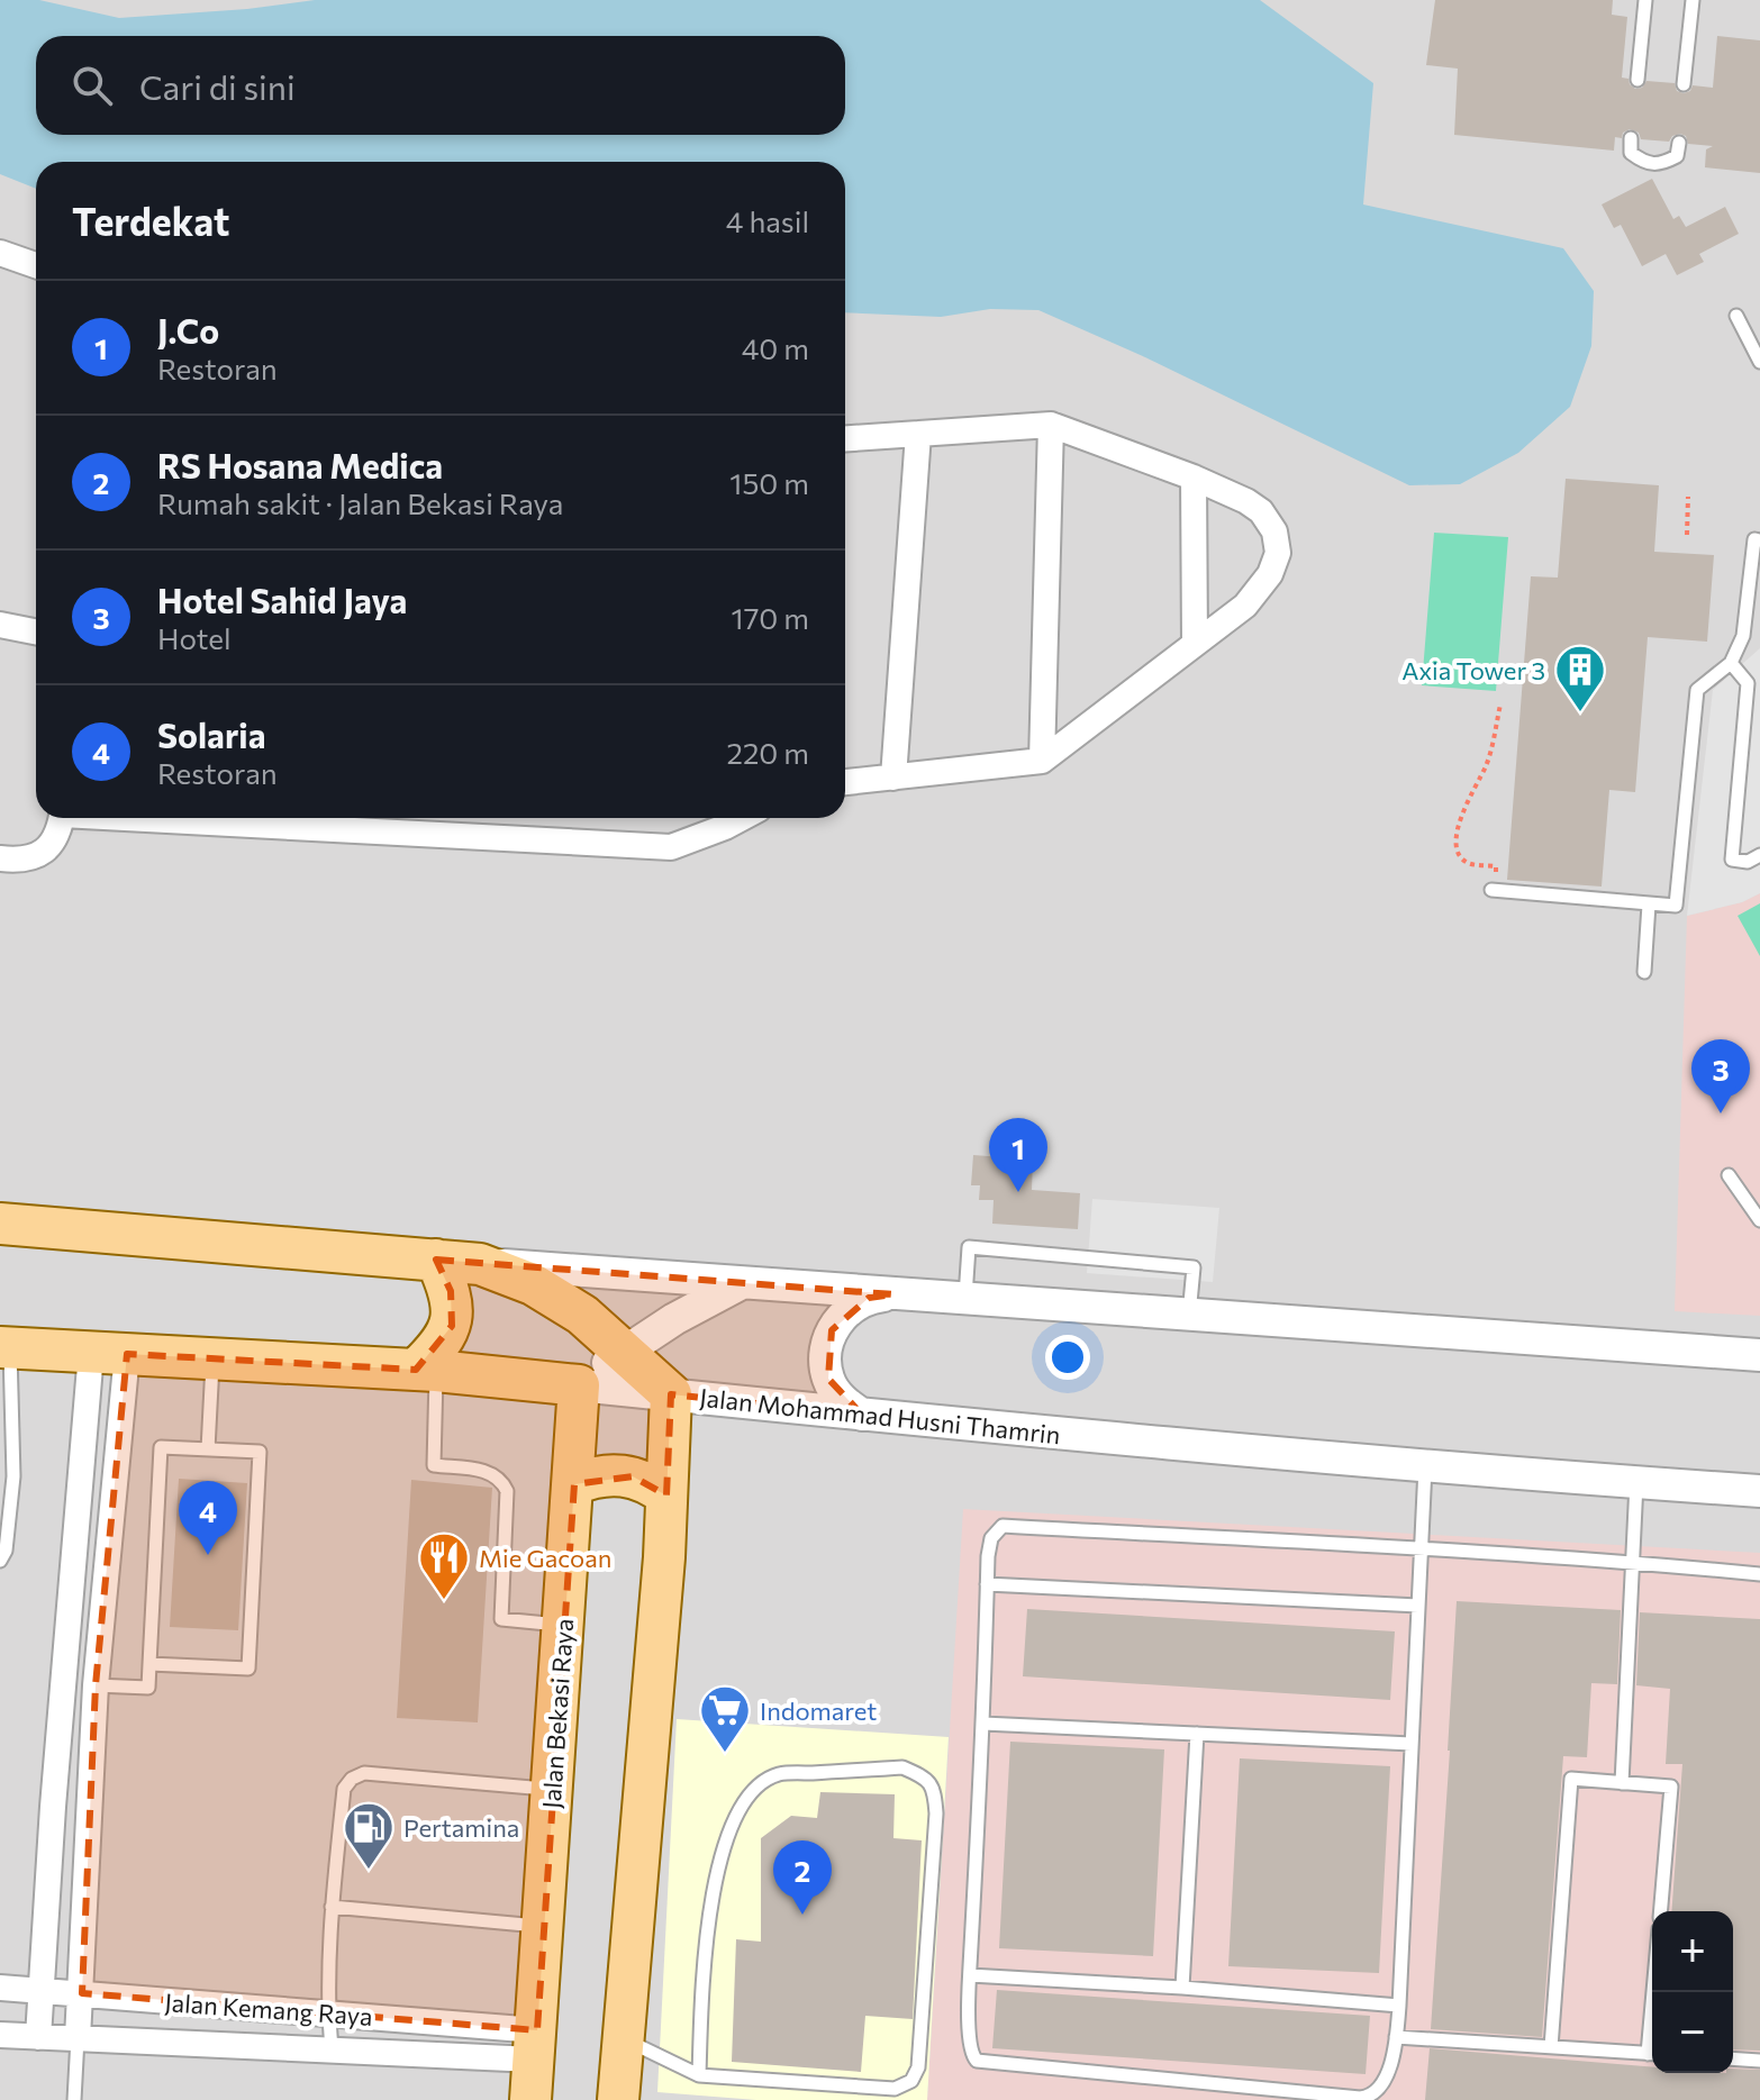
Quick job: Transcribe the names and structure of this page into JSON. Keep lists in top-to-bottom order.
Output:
{
  "streets": {
    "main road": ["Jalan Mohammad Husni Thamrin", "Jalan Bekasi Raya"],
    "street": ["Jalan Kemang Raya"]
  },
  "crossings": [
    ["Jalan Mohammad Husni Thamrin", "Jalan Bekasi Raya"],
    ["Jalan Bekasi Raya", "Jalan Kemang Raya"]
  ],
  "places": {
    "building": ["Axia Tower 3"],
    "restaurant": ["Mie Gacoan"],
    "supermarket": ["Indomaret"],
    "fuel station": ["Pertamina"]
  },
  "page": {
    "search": "Cari di sini",
    "heading": ["Terdekat", "4 hasil"],
    "list": [
      {
        "mark": "1",
        "name": "J.Co",
        "note": "Restoran",
        "value": "40 m"
      },
      {
        "mark": "2",
        "name": "RS Hosana Medica",
        "note": "Rumah sakit · Jalan Bekasi Raya",
        "value": "150 m"
      },
      {
        "mark": "3",
        "name": "Hotel Sahid Jaya",
        "note": "Hotel",
        "value": "170 m"
      },
      {
        "mark": "4",
        "name": "Solaria",
        "note": "Restoran",
        "value": "220 m"
      }
    ],
    "pins": [
      "3",
      "1",
      "4",
      "2"
    ],
    "map_buttons": ["+", "−"]
  }
}
